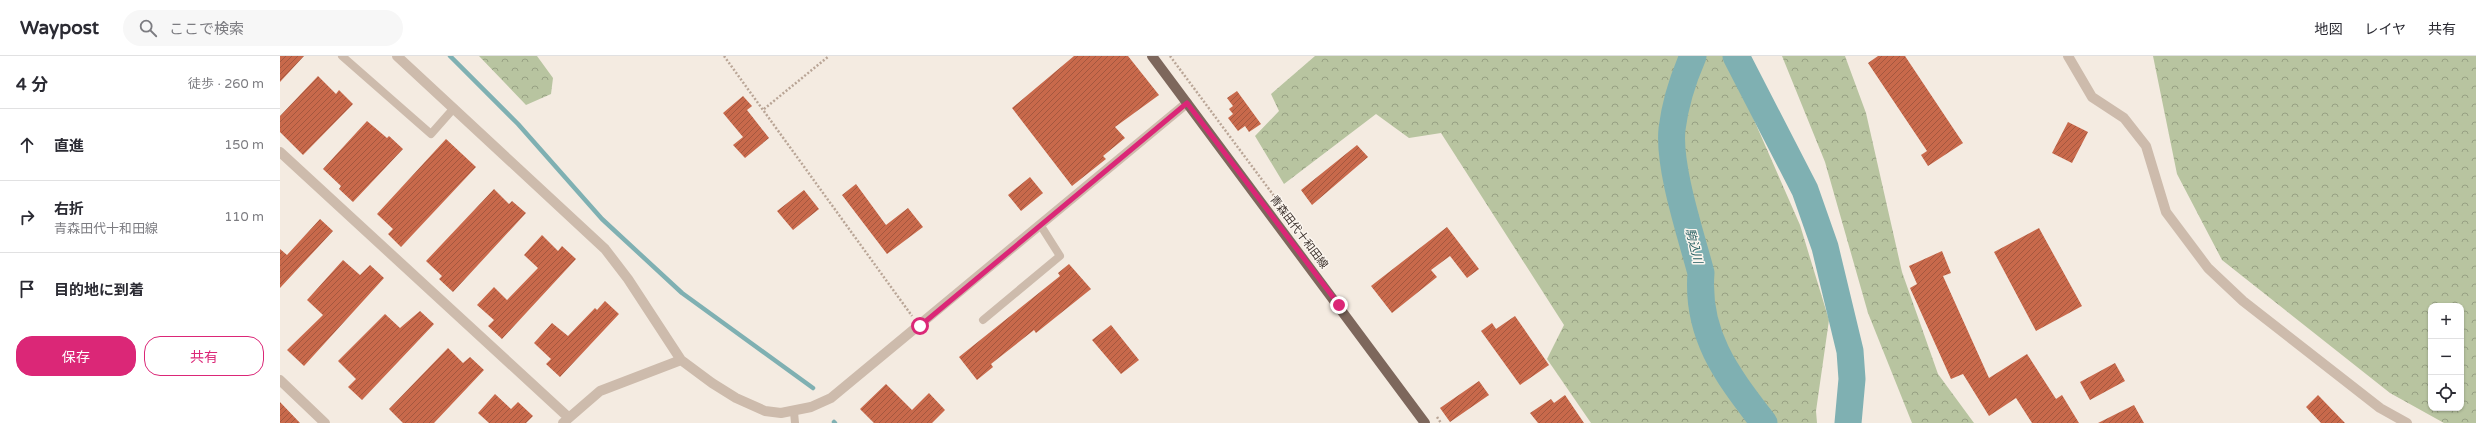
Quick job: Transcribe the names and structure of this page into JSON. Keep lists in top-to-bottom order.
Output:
{
  "streets": {
    "main road": ["青森田代十和田線"]
  },
  "water": ["駒込川"],
  "page": {
    "header": "Waypost",
    "search": "ここで検索",
    "nav": ["地図", "レイヤ", "共有"],
    "heading": ["4 分", "徒歩 · 260 m"],
    "list": [
      ["直進", "150 m"],
      ["右折", "青森田代十和田線", "110 m"],
      "目的地に到着"
    ],
    "map_buttons": ["+", "−"],
    "buttons": ["保存", "共有"]
  }
}
